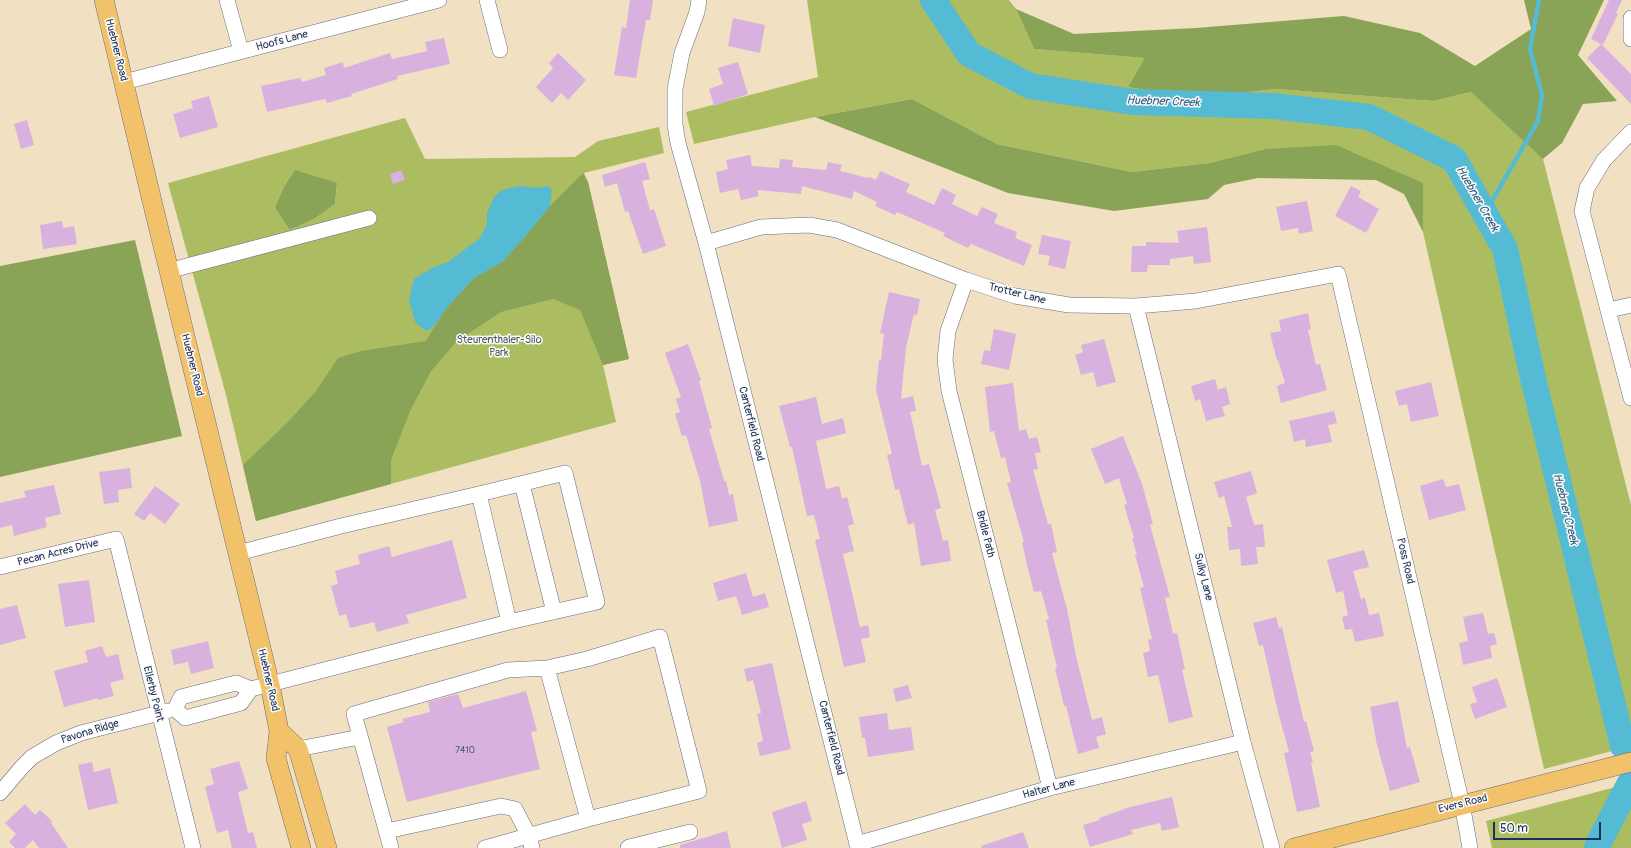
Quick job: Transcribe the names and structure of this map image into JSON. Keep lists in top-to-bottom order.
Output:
{
  "streets": {
    "main road": ["Huebner Road", "Evers Road"],
    "street": [
      "Hoofs Lane",
      "Trotter Lane",
      "Canterfield Road",
      "Bridle Path",
      "Pecan Acres Drive",
      "Poss Road",
      "Sulky Lane",
      "Ellerby Point",
      "Pavona Ridge",
      "Halter Lane"
    ]
  },
  "crossings": [
    ["Hoofs Lane", "Huebner Road"],
    ["Trotter Lane", "Canterfield Road"],
    ["Trotter Lane", "Bridle Path"],
    ["Trotter Lane", "Poss Road"],
    ["Trotter Lane", "Sulky Lane"],
    ["Canterfield Road", "Halter Lane"],
    ["Bridle Path", "Halter Lane"],
    ["Pecan Acres Drive", "Ellerby Point"],
    ["Poss Road", "Evers Road"],
    ["Sulky Lane", "Halter Lane"],
    ["Ellerby Point", "Pavona Ridge"]
  ],
  "water": ["Huebner Creek"],
  "parks": ["Steurenthaler-Silo Park"],
  "house_numbers": ["7410"],
  "scale_bar": "50 m"
}
